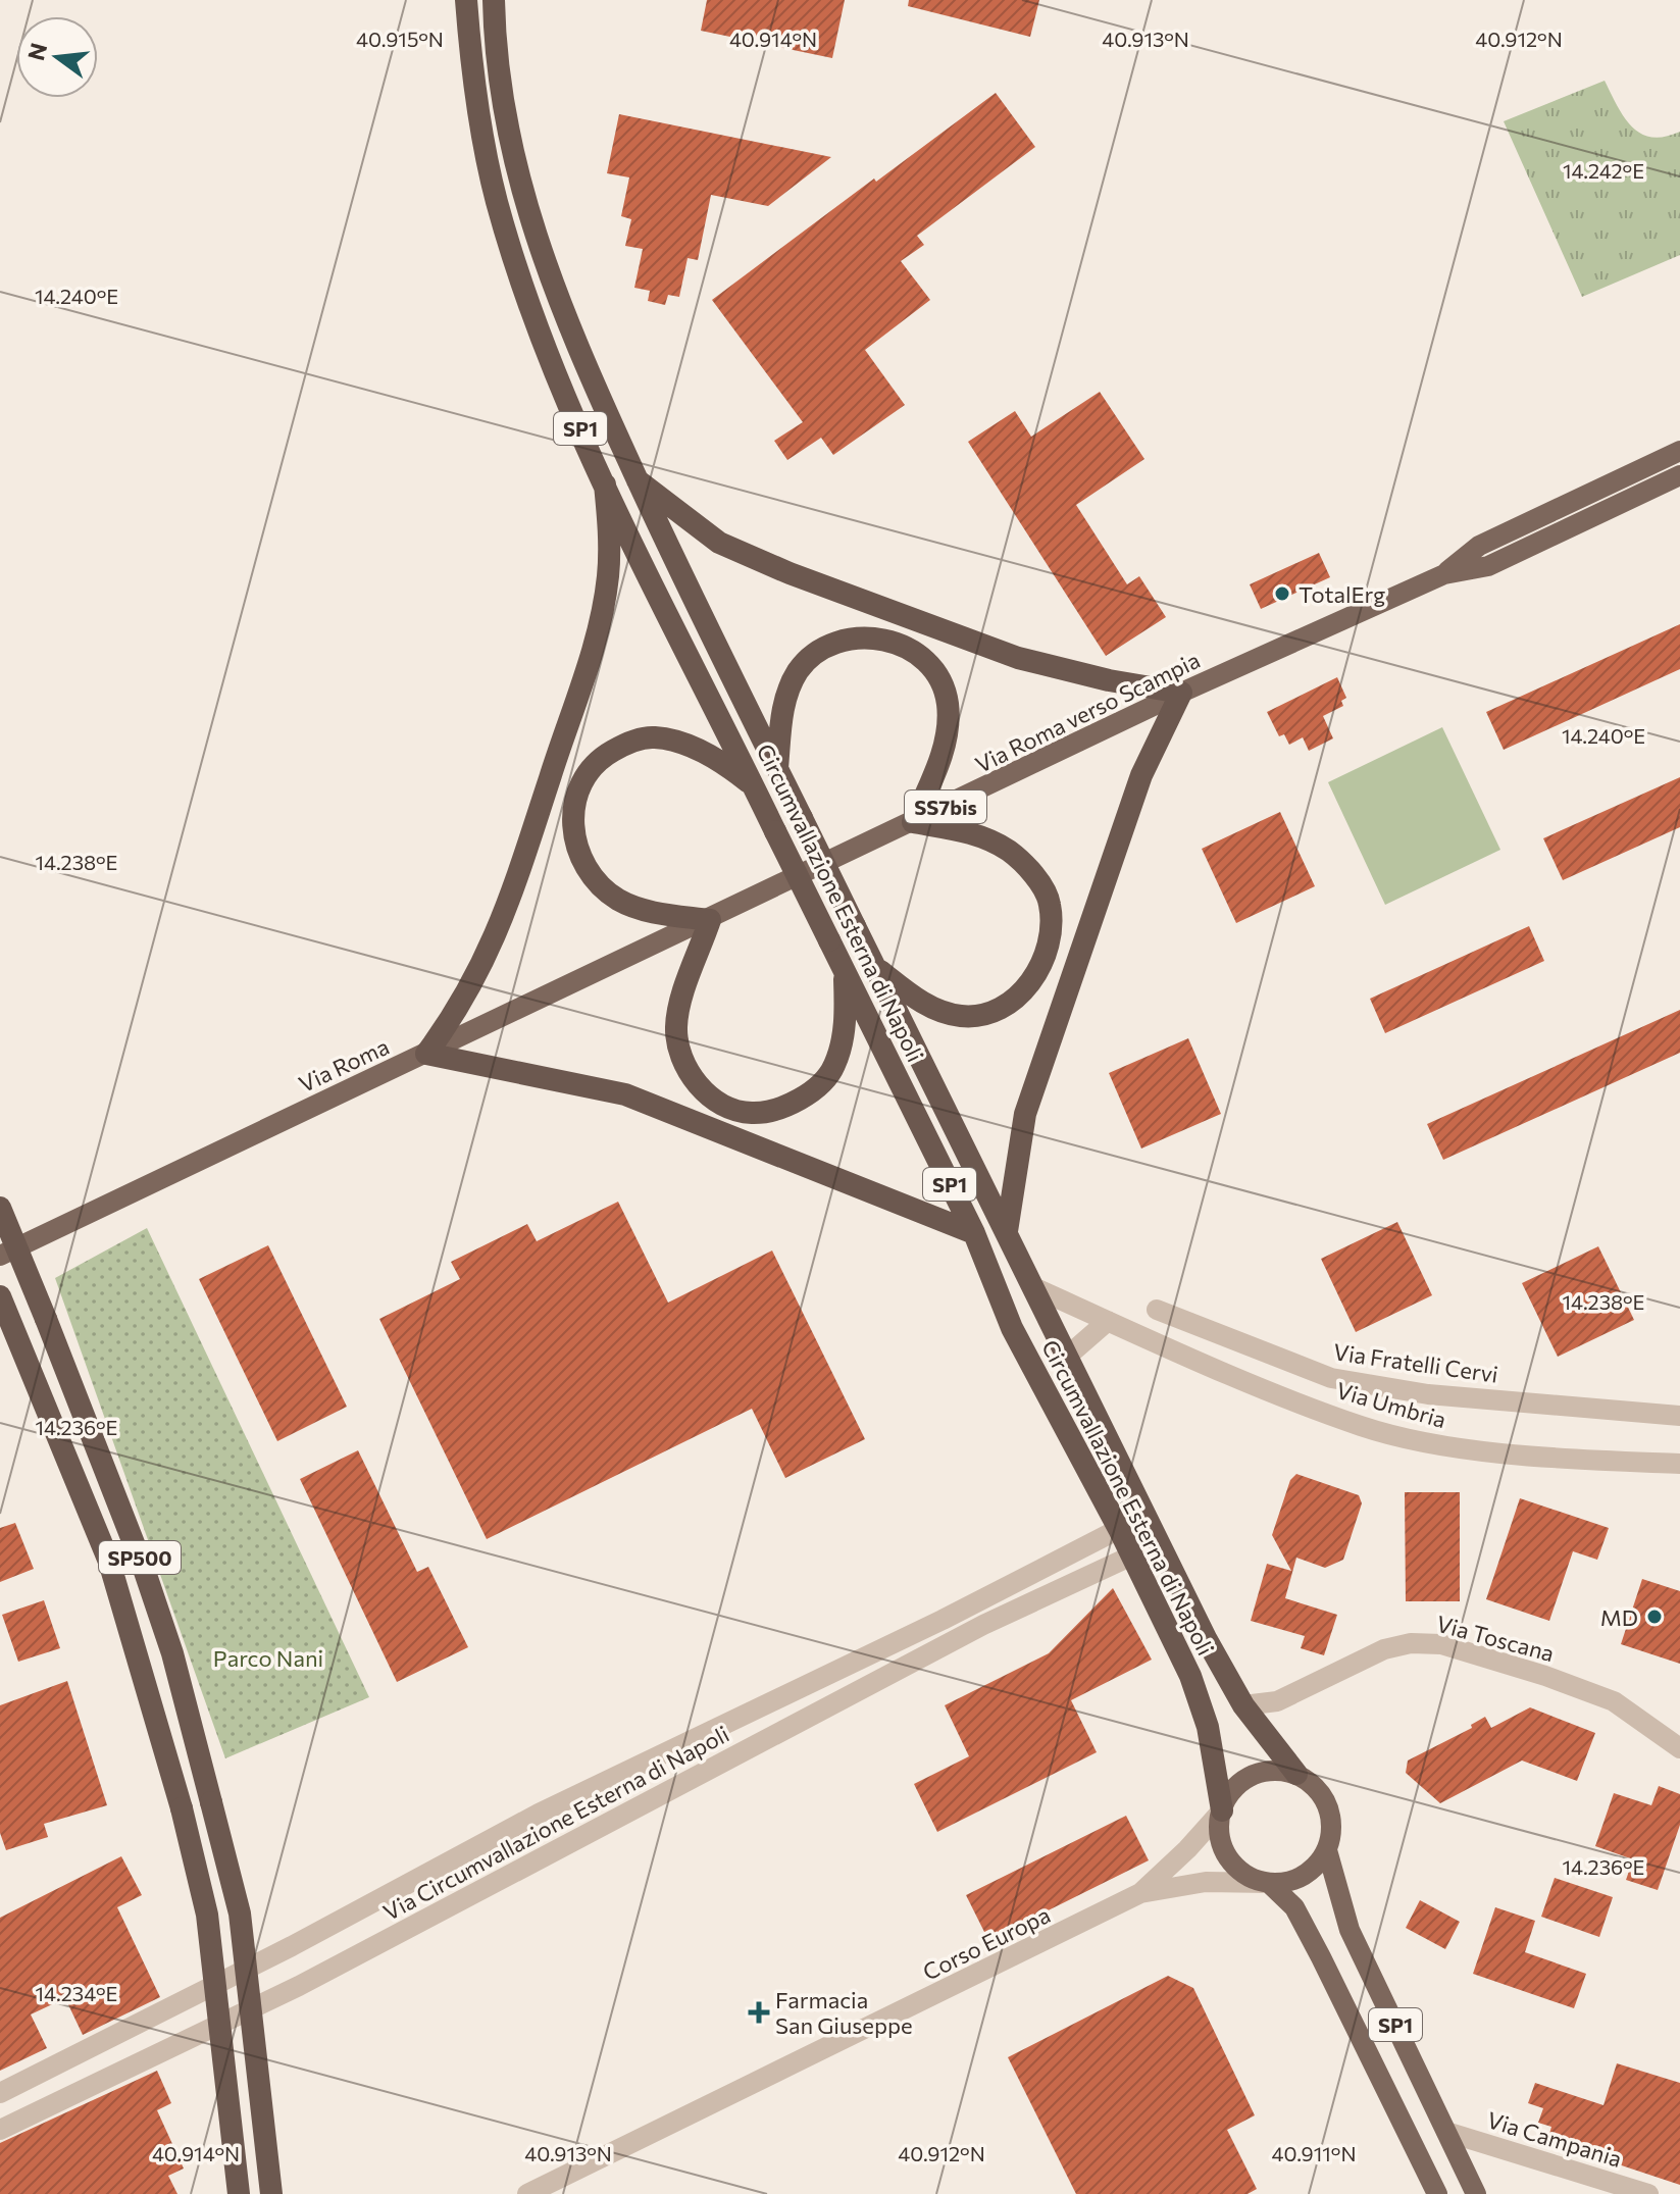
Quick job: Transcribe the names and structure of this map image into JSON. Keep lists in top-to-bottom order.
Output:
{
  "streets": {
    "highway": ["SP1", "Circumvallazione Esterna di Napoli", "SP500"],
    "main road": ["Via Roma verso Scampia", "SS7bis", "Via Roma"],
    "street": [
      "Via Fratelli Cervi",
      "Via Umbria",
      "Via Toscana",
      "Via Circumvallazione Esterna di Napoli",
      "Corso Europa",
      "Via Campania"
    ]
  },
  "crossings": [
    ["SP1", "Circumvallazione Esterna di Napoli"],
    ["SP1", "Corso Europa"],
    ["SP1", "Via Campania"],
    ["Via Roma verso Scampia", "Via Roma"],
    ["Circumvallazione Esterna di Napoli", "Via Umbria"],
    ["Circumvallazione Esterna di Napoli", "Via Toscana"],
    ["Circumvallazione Esterna di Napoli", "Via Circumvallazione Esterna di Napoli"],
    ["Circumvallazione Esterna di Napoli", "Corso Europa"]
  ],
  "parks": ["Parco Nani"],
  "places": {
    "other": ["TotalErg", "MD"],
    "health": ["Farmacia San Giuseppe"]
  },
  "north": "left",
  "coordinates": [
    "40.915°N",
    "40.914°N",
    "40.913°N",
    "40.912°N",
    "14.242°E",
    "14.240°E",
    "14.238°E",
    "14.236°E",
    "14.234°E",
    "40.911°N"
  ]
}
